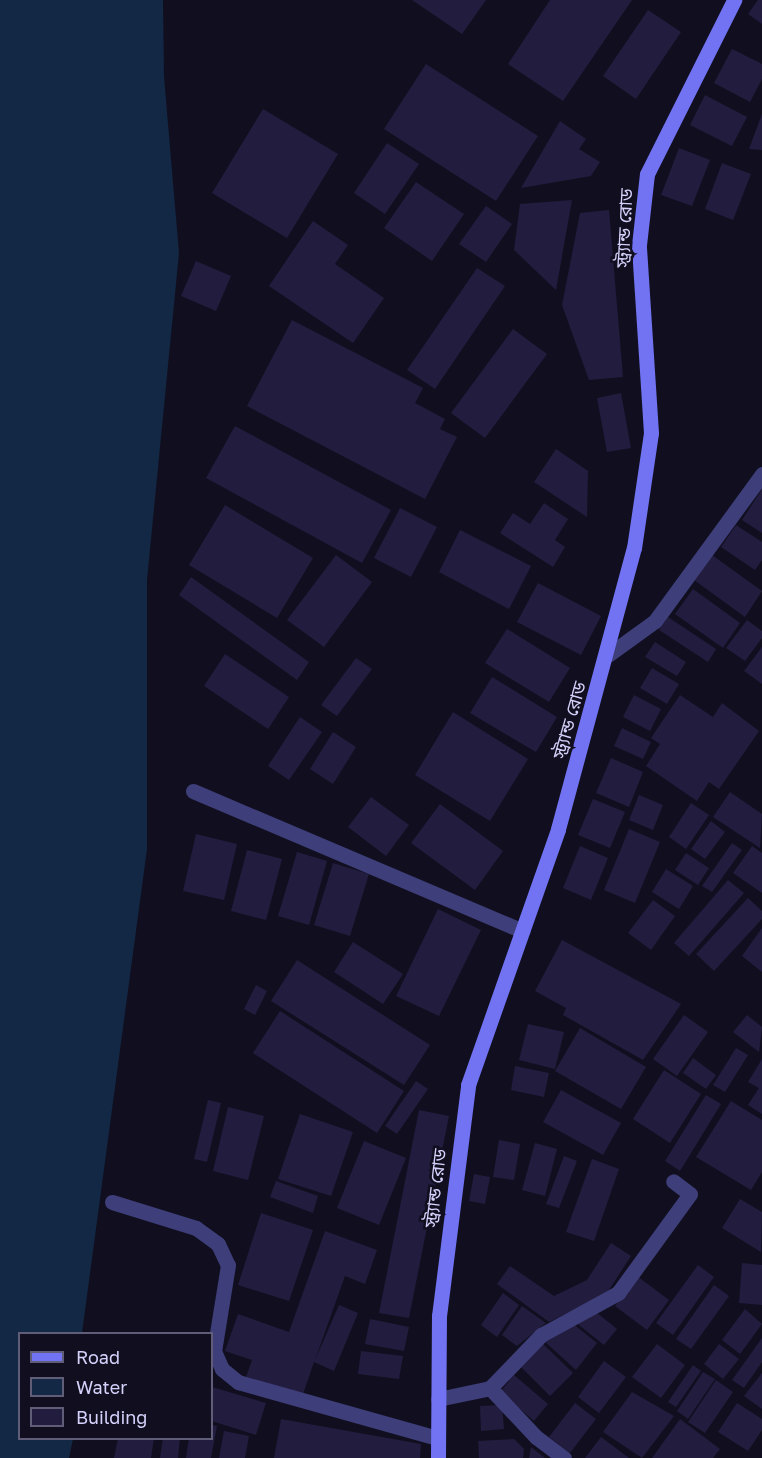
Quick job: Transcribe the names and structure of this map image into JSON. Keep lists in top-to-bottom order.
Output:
{
  "streets": {
    "main road": ["স্ট্র্যান্ড রোড"]
  },
  "legend": ["Road", "Water", "Building"]
}
